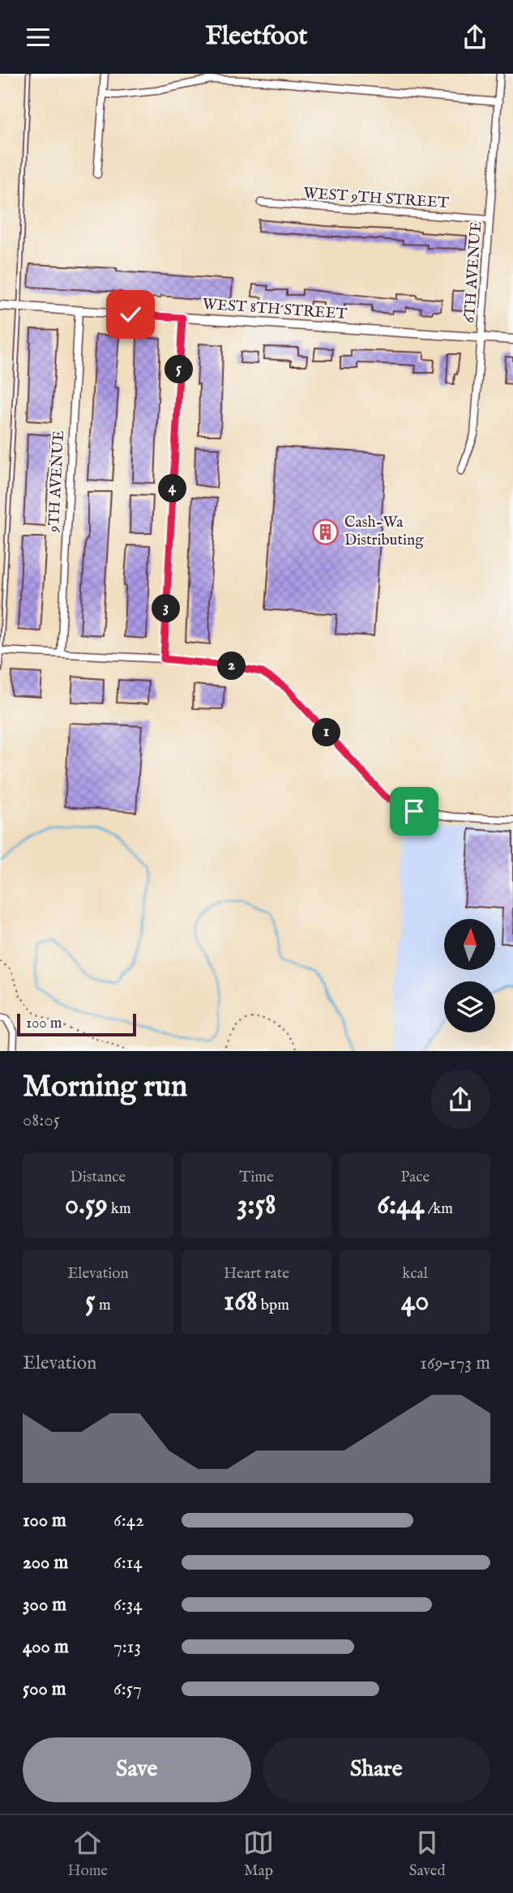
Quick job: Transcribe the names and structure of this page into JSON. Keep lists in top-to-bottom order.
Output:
{
  "streets": {
    "street": [
      "WEST 9TH STREET",
      "6TH AVENUE",
      "WEST 8TH STREET",
      "9TH AVENUE"
    ]
  },
  "crossings": [
    ["WEST 9TH STREET", "6TH AVENUE"],
    ["6TH AVENUE", "WEST 8TH STREET"],
    ["WEST 8TH STREET", "9TH AVENUE"]
  ],
  "places": {
    "building": ["Cash-Wa Distributing"]
  },
  "scale_bar": "100 m",
  "north": "top",
  "page": {
    "header": "Fleetfoot",
    "pins": [
      "5",
      "4",
      "3",
      "2",
      "1"
    ],
    "scale": "100 m",
    "heading": ["Morning run", "08:05"],
    "stats": [
      ["Distance", "0.59 km"],
      ["Time", "3:58"],
      ["Pace", "6:44 /km"],
      ["Elevation", "5 m"],
      ["Heart rate", "168 bpm"],
      ["kcal", "40"]
    ],
    "chart": ["Elevation", "169–173 m"],
    "list": [
      {
        "name": "100 m",
        "note": "6:42"
      },
      {
        "name": "200 m",
        "note": "6:14"
      },
      {
        "name": "300 m",
        "note": "6:34"
      },
      {
        "name": "400 m",
        "note": "7:13"
      },
      {
        "name": "500 m",
        "note": "6:57"
      }
    ],
    "buttons": ["Save", "Share"],
    "tabs": ["Home", "Map", "Saved"]
  }
}
